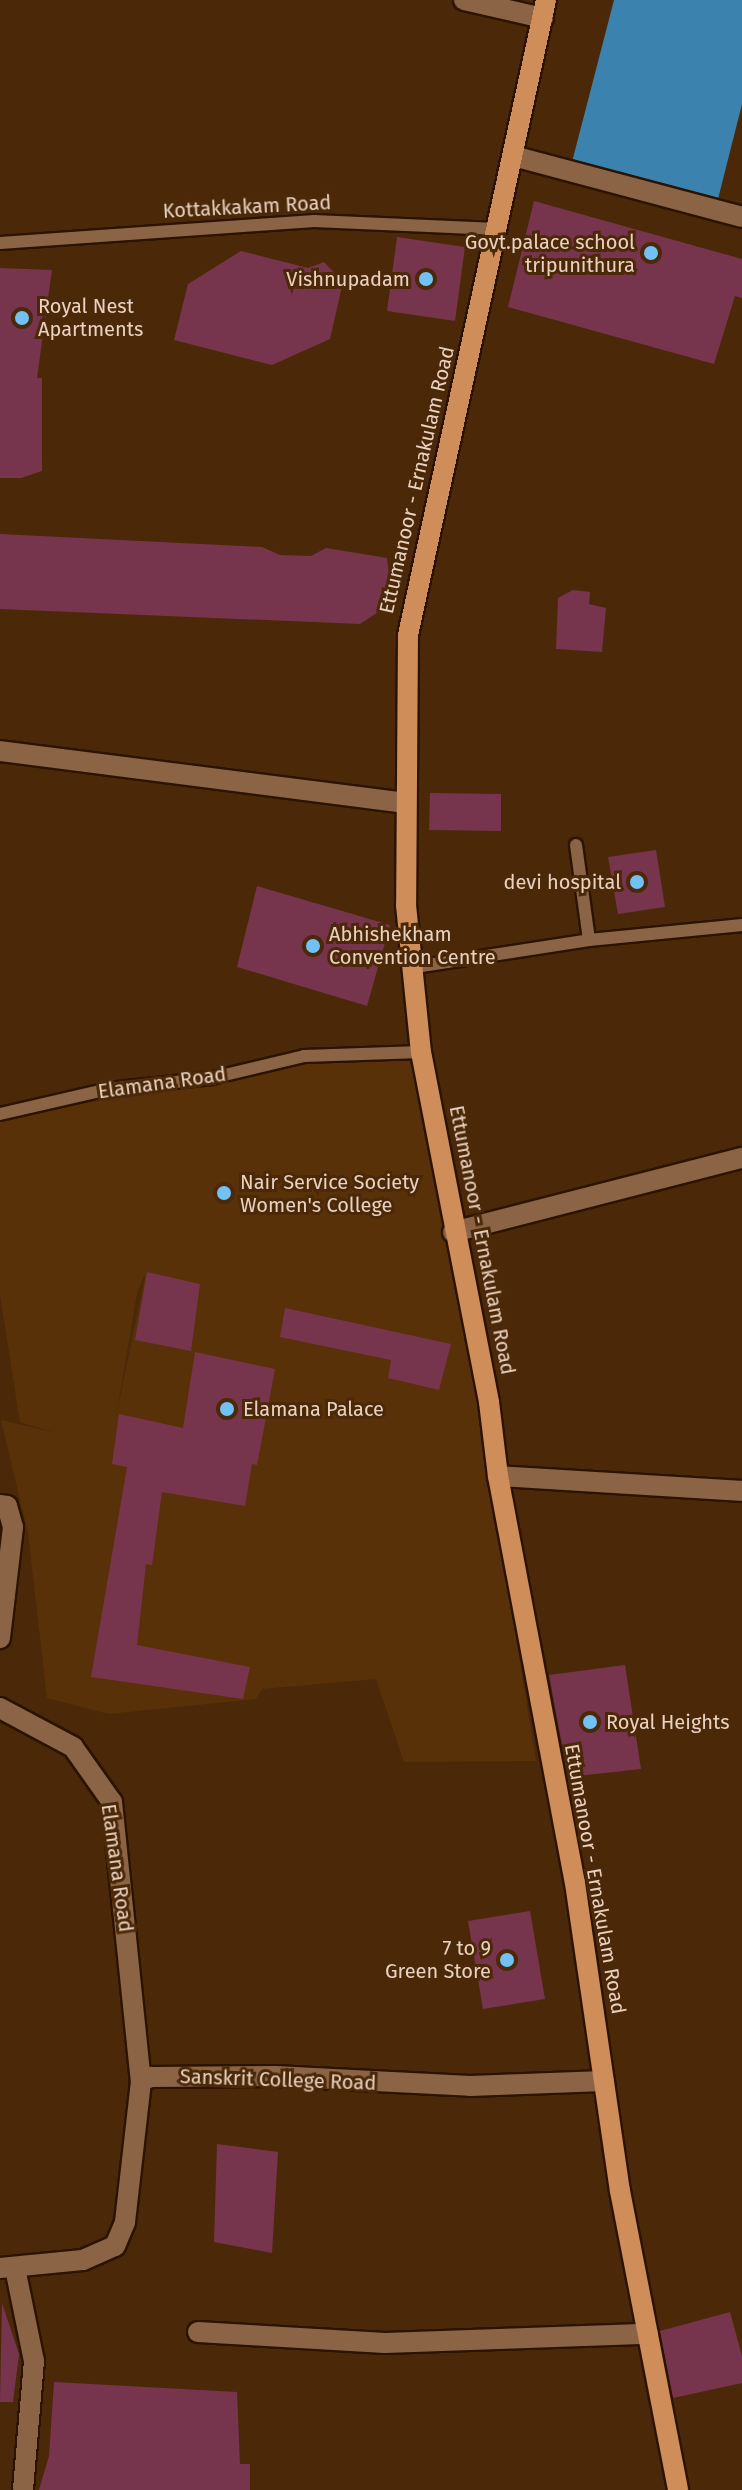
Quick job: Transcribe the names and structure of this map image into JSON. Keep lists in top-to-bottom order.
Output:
{
  "streets": {
    "main road": ["Ettumanoor - Ernakulam Road"],
    "street": ["Elamana Road", "Sanskrit College Road"],
    "lane": ["Kottakkakam Road"]
  },
  "crossings": [
    ["Kottakkakam Road", "Ettumanoor - Ernakulam Road"],
    ["Ettumanoor - Ernakulam Road", "Elamana Road"],
    ["Ettumanoor - Ernakulam Road", "Sanskrit College Road"],
    ["Elamana Road", "Sanskrit College Road"]
  ],
  "places": [
    "Govt.palace school tripunithura",
    "Vishnupadam",
    "Royal Nest Apartments",
    "devi hospital",
    "Abhishekham Convention Centre",
    "Nair Service Society Women's College",
    "Elamana Palace",
    "Royal Heights",
    "7 to 9 Green Store"
  ]
}
